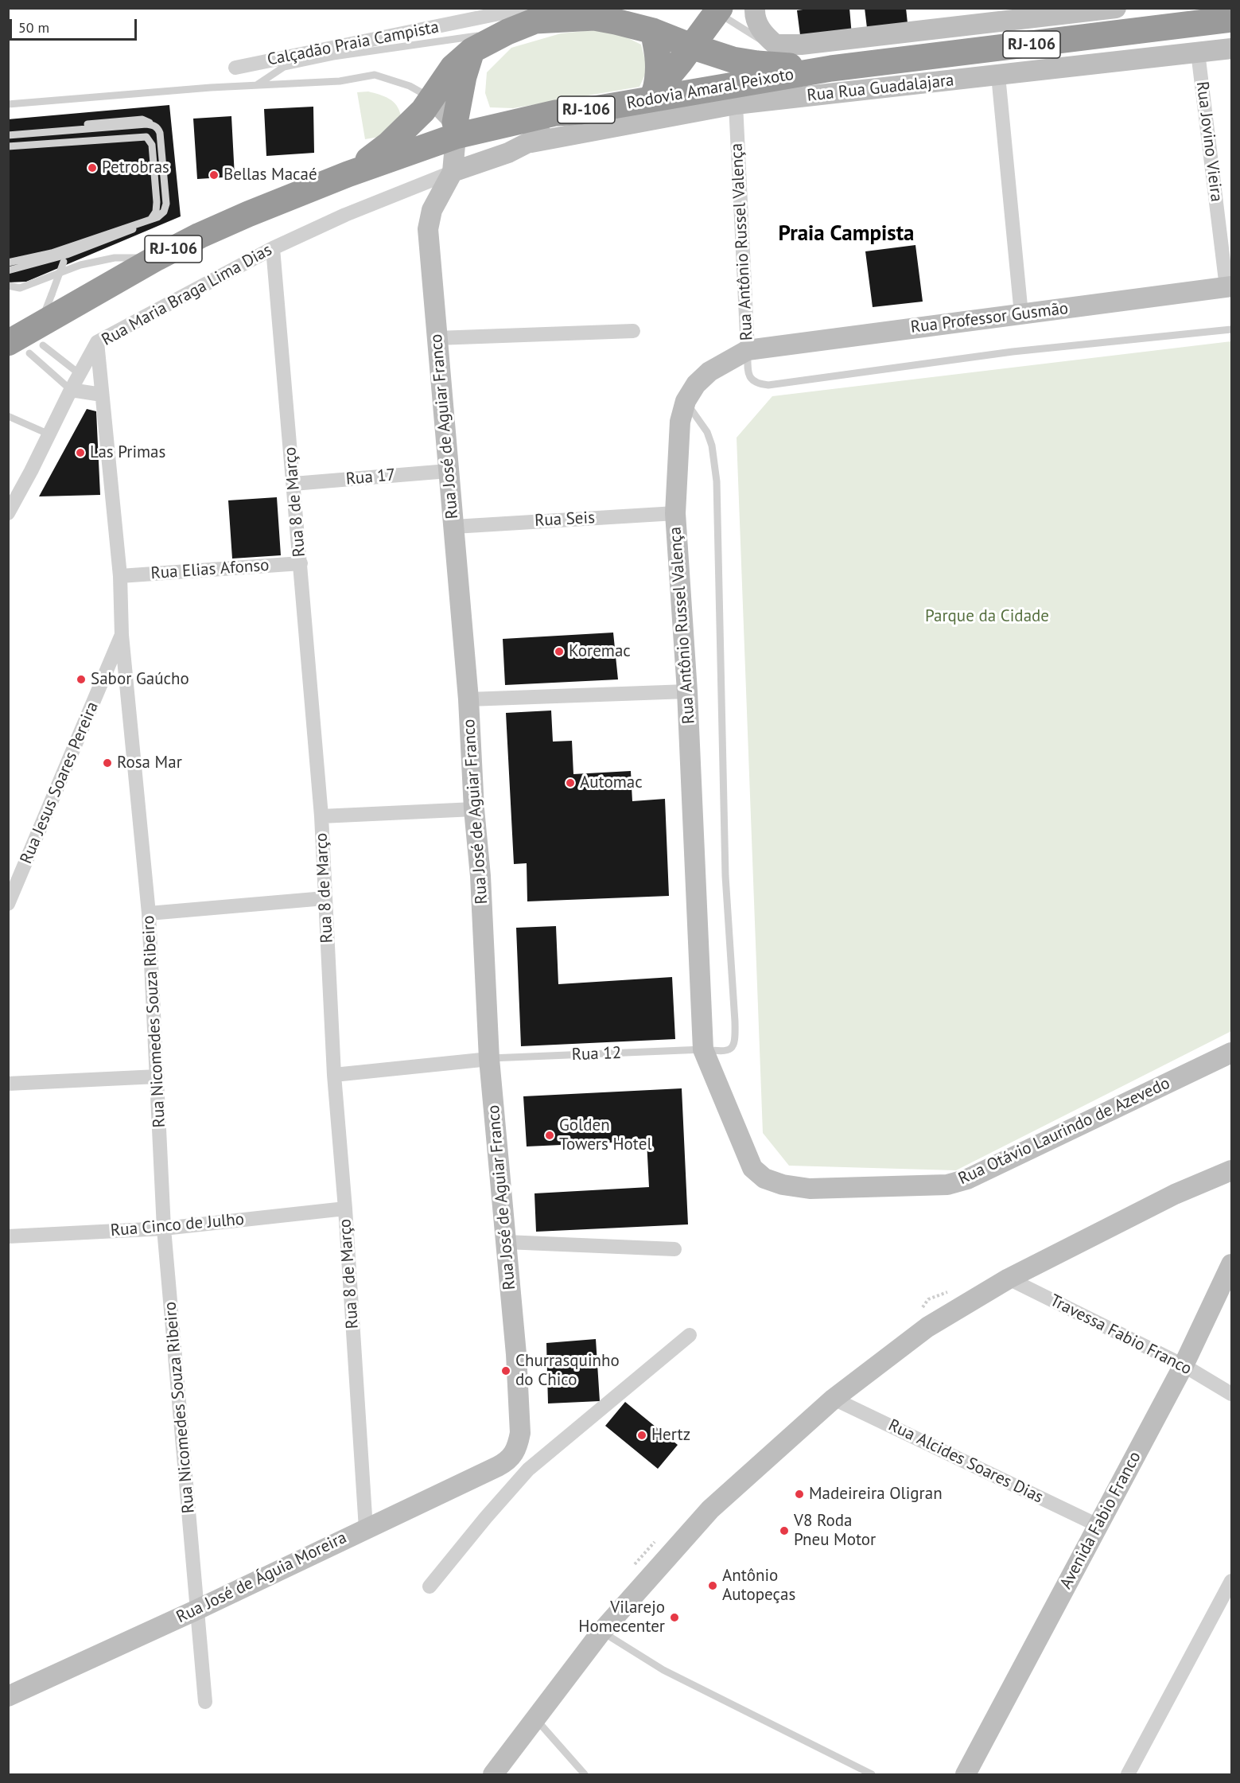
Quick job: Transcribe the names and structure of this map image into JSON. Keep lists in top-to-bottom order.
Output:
{
  "streets": {
    "highway": ["RJ-106", "Rodovia Amaral Peixoto"],
    "main road": [
      "Rua Rua Guadalajara",
      "Rua Antônio Russel Valença",
      "Rua Professor Gusmão",
      "Rua José de Aguiar Franco",
      "Rua Otávio Laurindo de Azevedo",
      "Avenida Fabio Franco",
      "Rua José de Águia Moreira"
    ],
    "street": [
      "Calçadão Praia Campista",
      "Rua Jovino Vieira",
      "Rua Maria Braga Lima Dias",
      "Rua 17",
      "Rua 8 de Março",
      "Rua Seis",
      "Rua Elias Afonso",
      "Rua Jesus Soares Pereira",
      "Rua Nicomedes Souza Ribeiro",
      "Rua Cinco de Julho",
      "Travessa Fabio Franco",
      "Rua Alcides Soares Dias"
    ],
    "lane": ["Rua 12"]
  },
  "crossings": [
    ["Calçadão Praia Campista", "Rodovia Amaral Peixoto"],
    ["RJ-106", "Rodovia Amaral Peixoto"],
    ["Rua Rua Guadalajara", "Rua Jovino Vieira"],
    ["Rua Rua Guadalajara", "Rua Antônio Russel Valença"],
    ["Rodovia Amaral Peixoto", "Rua José de Aguiar Franco"],
    ["Rua Jovino Vieira", "Rua Professor Gusmão"],
    ["Rua Antônio Russel Valença", "Rua Professor Gusmão"],
    ["Rua Antônio Russel Valença", "Rua Seis"],
    ["Rua Antônio Russel Valença", "Rua 12"],
    ["Rua Antônio Russel Valença", "Rua Otávio Laurindo de Azevedo"],
    ["Rua Maria Braga Lima Dias", "Rua José de Aguiar Franco"],
    ["Rua Maria Braga Lima Dias", "Rua 8 de Março"],
    ["Rua Maria Braga Lima Dias", "Rua Nicomedes Souza Ribeiro"],
    ["Rua José de Aguiar Franco", "Rua 17"],
    ["Rua José de Aguiar Franco", "Rua Seis"],
    ["Rua José de Aguiar Franco", "Rua 12"],
    ["Rua José de Aguiar Franco", "Rua José de Águia Moreira"],
    ["Rua 17", "Rua 8 de Março"],
    ["Rua 8 de Março", "Rua Elias Afonso"],
    ["Rua 8 de Março", "Rua Cinco de Julho"],
    ["Rua 8 de Março", "Rua José de Águia Moreira"],
    ["Rua Elias Afonso", "Rua Nicomedes Souza Ribeiro"],
    ["Rua Jesus Soares Pereira", "Rua Nicomedes Souza Ribeiro"],
    ["Rua Nicomedes Souza Ribeiro", "Rua Cinco de Julho"],
    ["Rua Nicomedes Souza Ribeiro", "Rua José de Águia Moreira"],
    ["Travessa Fabio Franco", "Avenida Fabio Franco"],
    ["Rua Alcides Soares Dias", "Avenida Fabio Franco"]
  ],
  "districts": ["Praia Campista"],
  "parks": ["Parque da Cidade"],
  "places": [
    "Petrobras",
    "Bellas Macaé",
    "Las Primas",
    "Koremac",
    "Sabor Gaúcho",
    "Rosa Mar",
    "Automac",
    "Golden Towers Hotel",
    "Churrasquinho do Chico",
    "Hertz",
    "Madeireira Oligran",
    "V8 Roda Pneu Motor",
    "Antônio Autopeças",
    "Vilarejo Homecenter"
  ],
  "scale_bar": "50 m"
}
